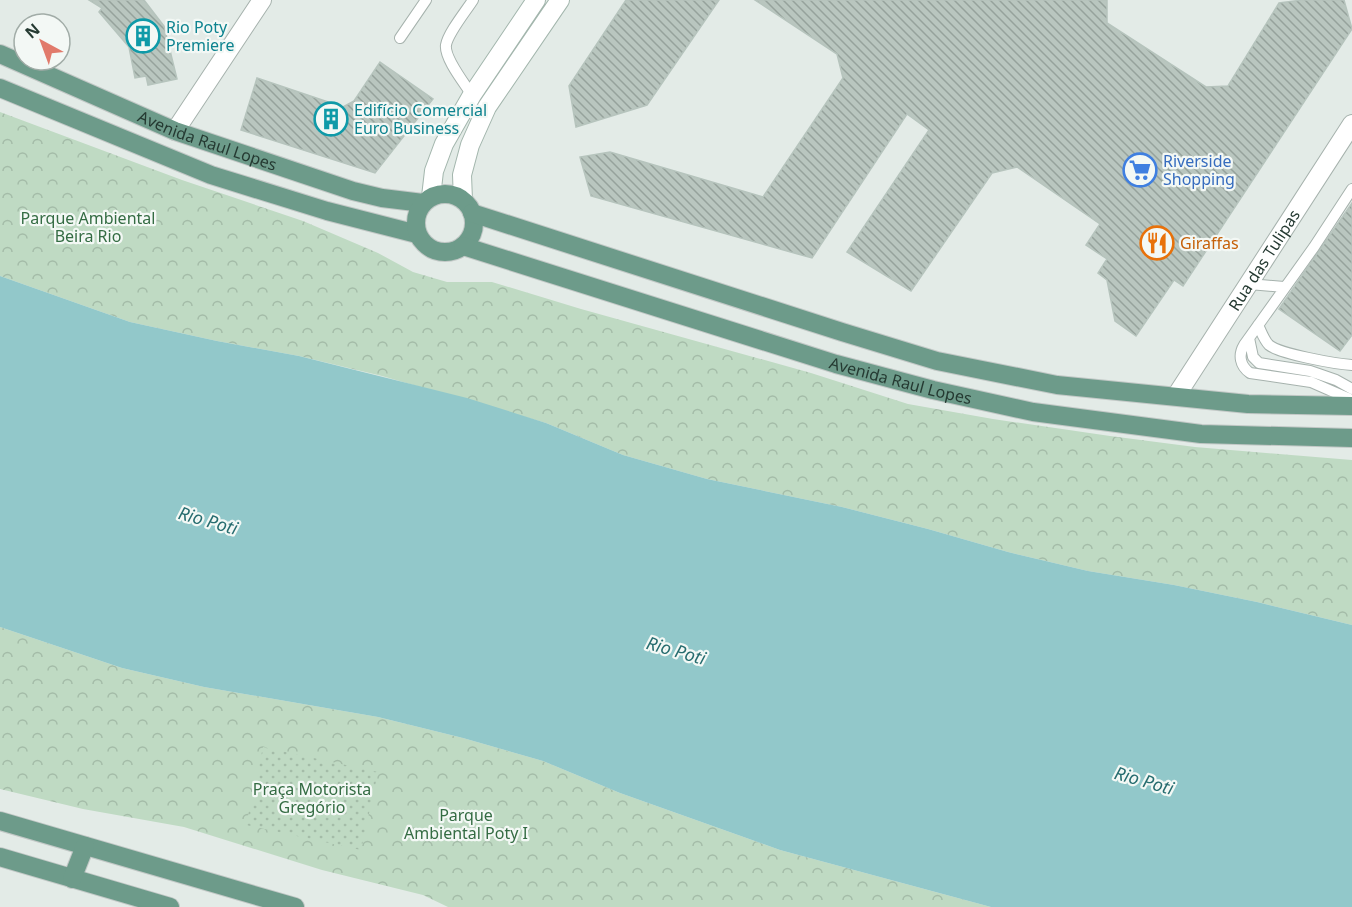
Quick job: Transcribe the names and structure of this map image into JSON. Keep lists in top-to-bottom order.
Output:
{
  "streets": {
    "main road": ["Avenida Raul Lopes"],
    "street": ["Rua das Tulipas"]
  },
  "crossings": [
    ["Avenida Raul Lopes", "Rua das Tulipas"]
  ],
  "water": ["Rio Poti"],
  "parks": ["Parque Ambiental Beira Rio", "Praça Motorista Gregório", "Parque Ambiental Poty I"],
  "places": {
    "building": ["Rio Poty Premiere", "Edifício Comercial Euro Business"],
    "supermarket": ["Riverside Shopping"],
    "restaurant": ["Giraffas"]
  },
  "north": "top left"
}
